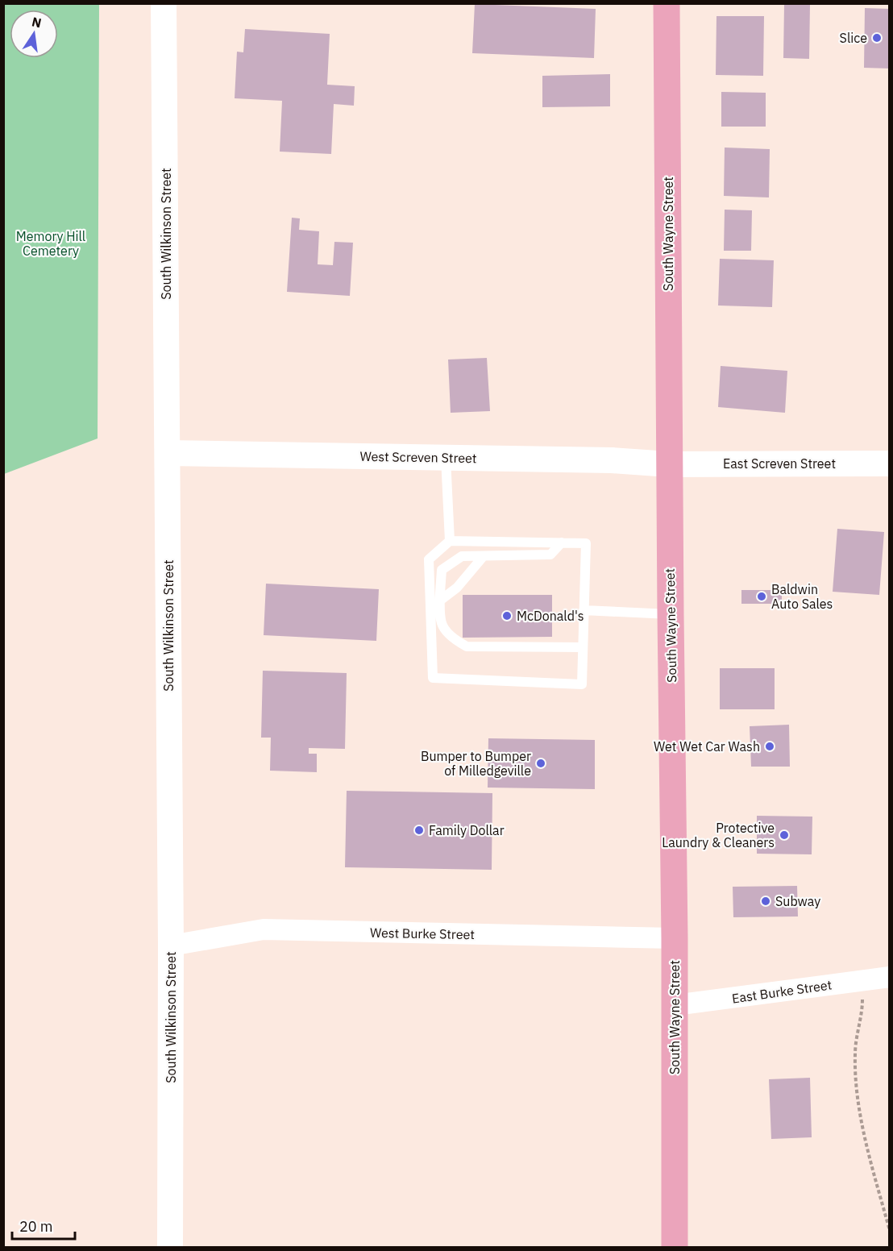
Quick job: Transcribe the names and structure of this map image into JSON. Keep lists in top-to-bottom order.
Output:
{
  "streets": {
    "main road": ["South Wayne Street"],
    "street": [
      "South Wilkinson Street",
      "West Screven Street",
      "East Screven Street",
      "West Burke Street",
      "East Burke Street"
    ]
  },
  "crossings": [
    ["South Wilkinson Street", "West Screven Street"],
    ["South Wilkinson Street", "West Burke Street"],
    ["South Wayne Street", "West Screven Street"],
    ["South Wayne Street", "East Screven Street"],
    ["South Wayne Street", "West Burke Street"],
    ["South Wayne Street", "East Burke Street"],
    ["West Screven Street", "East Screven Street"]
  ],
  "parks": ["Memory Hill Cemetery"],
  "places": [
    "Slice",
    "Baldwin Auto Sales",
    "McDonald's",
    "Wet Wet Car Wash",
    "Bumper to Bumper of Milledgeville",
    "Family Dollar",
    "Protective Laundry & Cleaners",
    "Subway"
  ],
  "scale_bar": "20 m",
  "north": "top"
}
